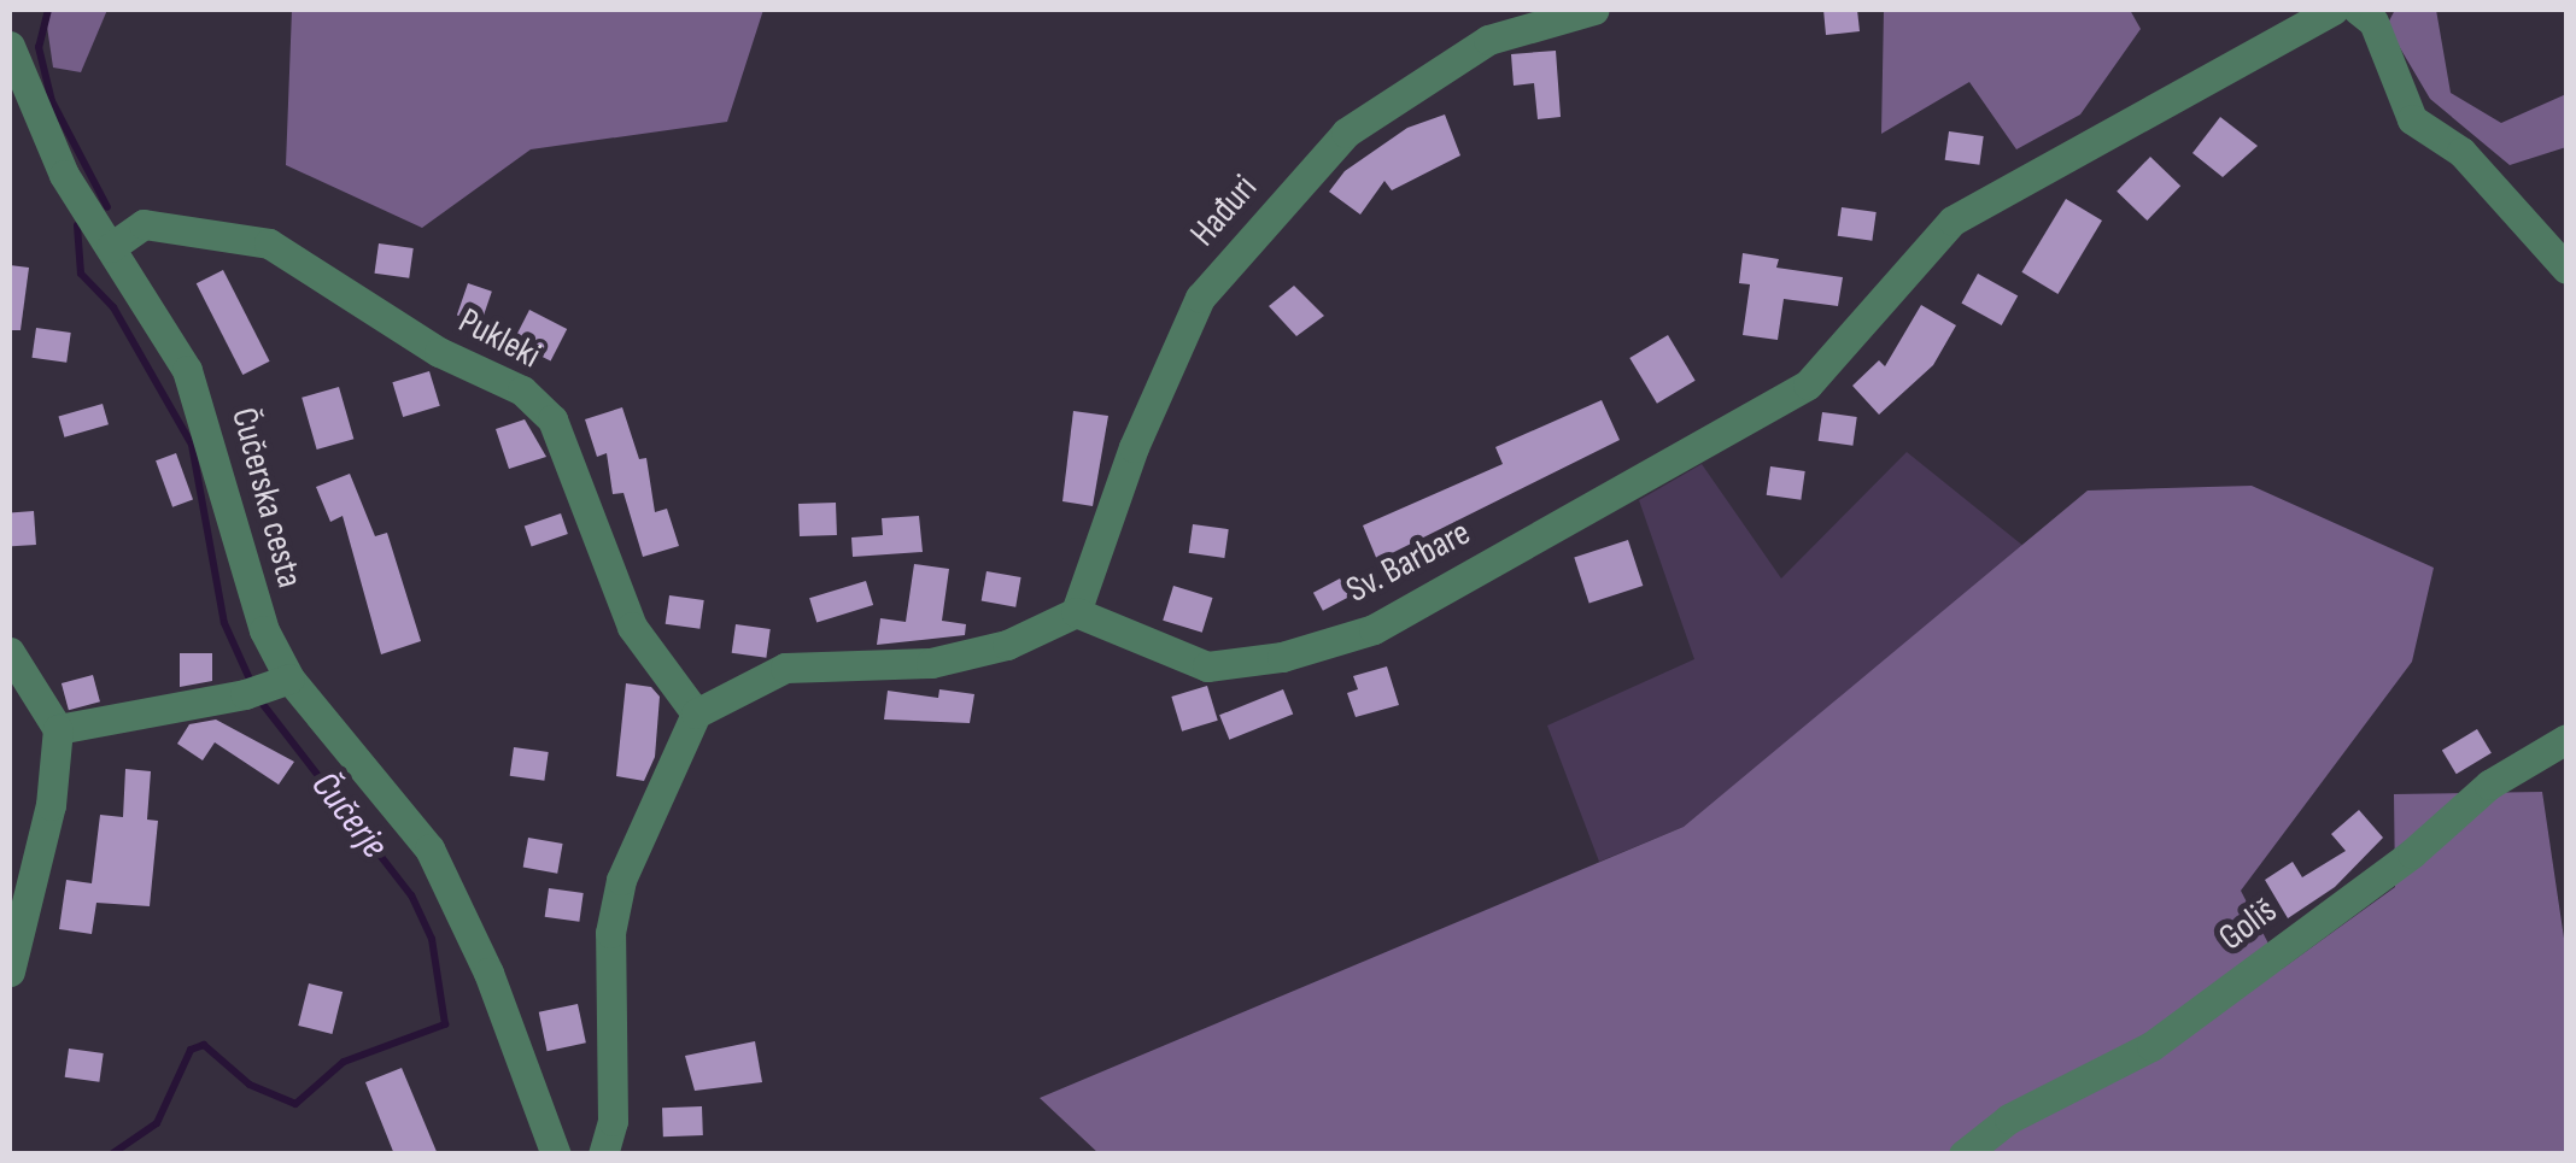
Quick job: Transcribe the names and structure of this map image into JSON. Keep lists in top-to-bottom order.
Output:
{
  "streets": {
    "street": [
      "Hađuri",
      "Pukleki",
      "Čučerska cesta",
      "Sv. Barbare",
      "Goliš"
    ]
  },
  "crossings": [
    ["Hađuri", "Sv. Barbare"],
    ["Pukleki", "Čučerska cesta"]
  ],
  "water": ["Čučerje"]
}
